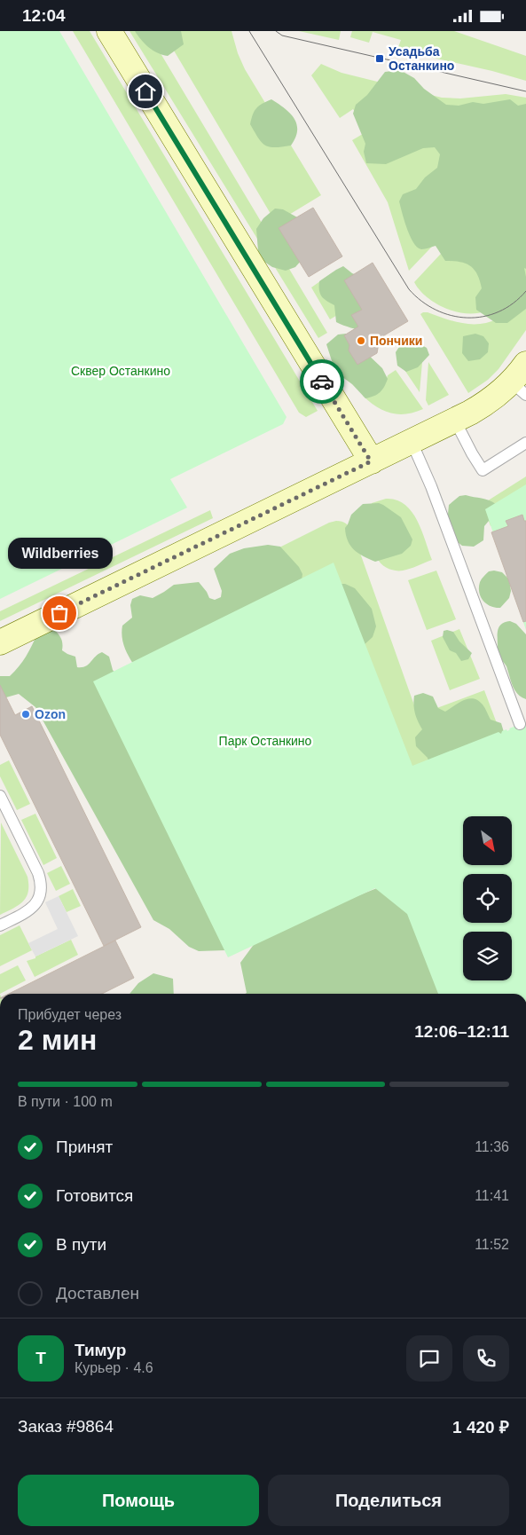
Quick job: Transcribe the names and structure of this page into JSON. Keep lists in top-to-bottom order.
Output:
{
  "parks": ["Сквер Останкино", "Парк Останкино"],
  "places": {
    "transit": ["Усадьба Останкино"],
    "other": ["Пончики", "Wildberries", "Ozon"]
  },
  "north": "bottom right",
  "page": {
    "status": "12:04",
    "bubble": "Wildberries",
    "heading": ["2 мин", "Прибудет через", "12:06–12:11"],
    "panel": [
      "Тимур",
      "Курьер · 4.6",
      "Заказ #9864",
      "1 420 ₽"
    ],
    "bar": "В пути · 100 m",
    "list": [
      ["Принят", "11:36"],
      ["Готовится", "11:41"],
      ["В пути", "11:52"],
      "Доставлен"
    ],
    "round": "Т",
    "buttons": ["Помощь", "Поделиться"]
  }
}
